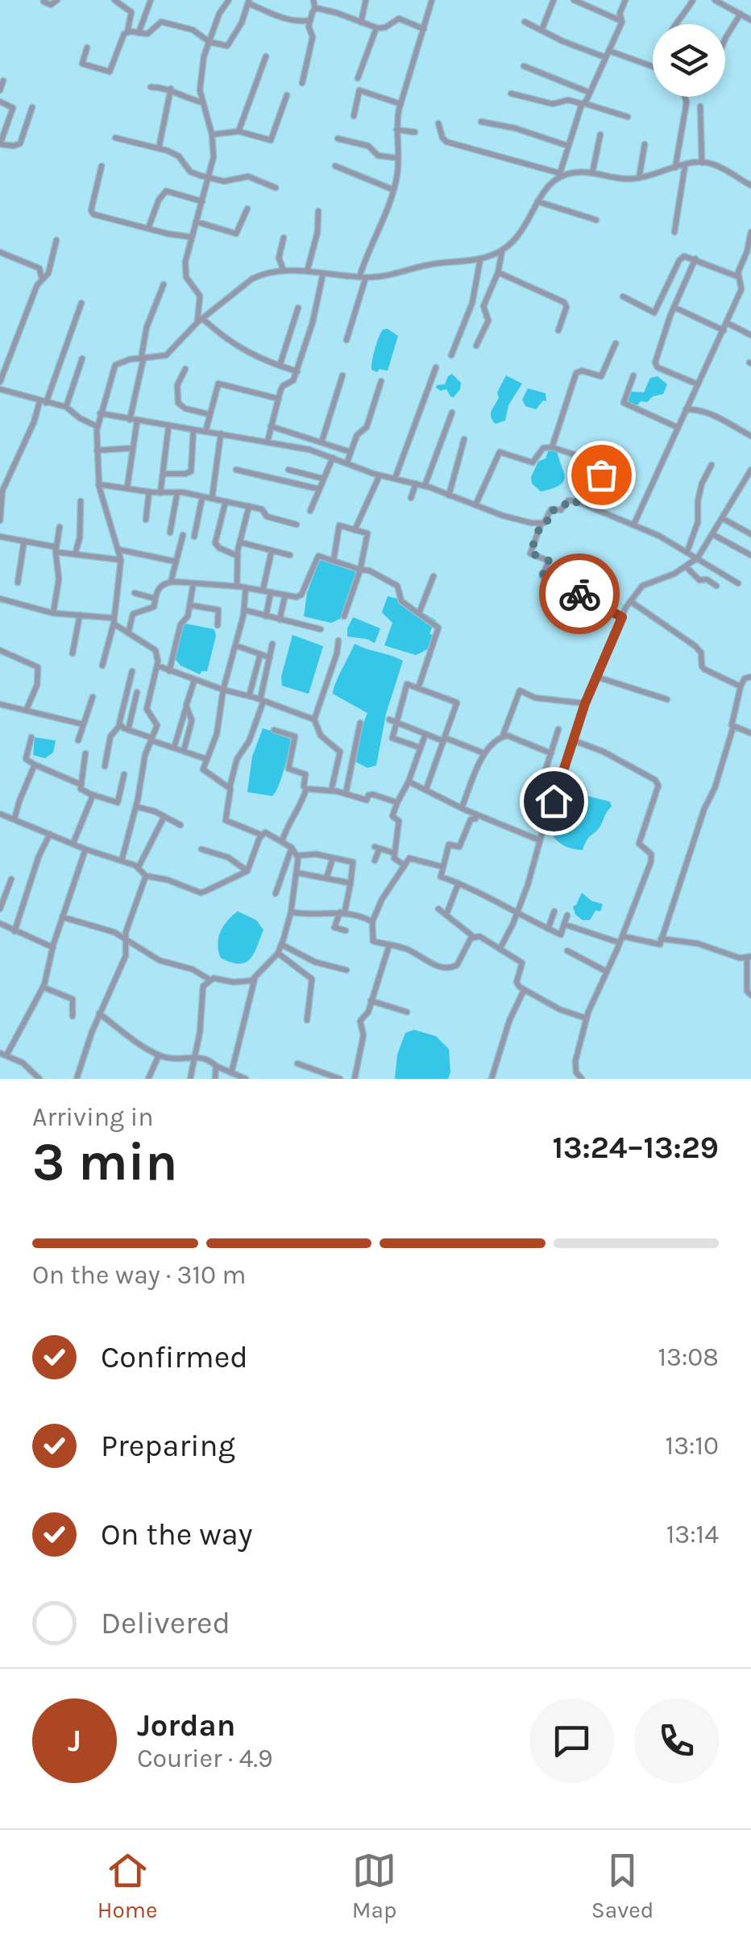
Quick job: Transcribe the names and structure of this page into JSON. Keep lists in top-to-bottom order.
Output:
{
  "page": {
    "heading": ["3 min", "Arriving in", "13:24–13:29"],
    "panel": ["Jordan", "Courier · 4.9"],
    "bar": "On the way · 310 m",
    "list": [
      ["Confirmed", "13:08"],
      ["Preparing", "13:10"],
      ["On the way", "13:14"],
      "Delivered"
    ],
    "round": "J",
    "tabs": ["Home", "Map", "Saved"]
  }
}
